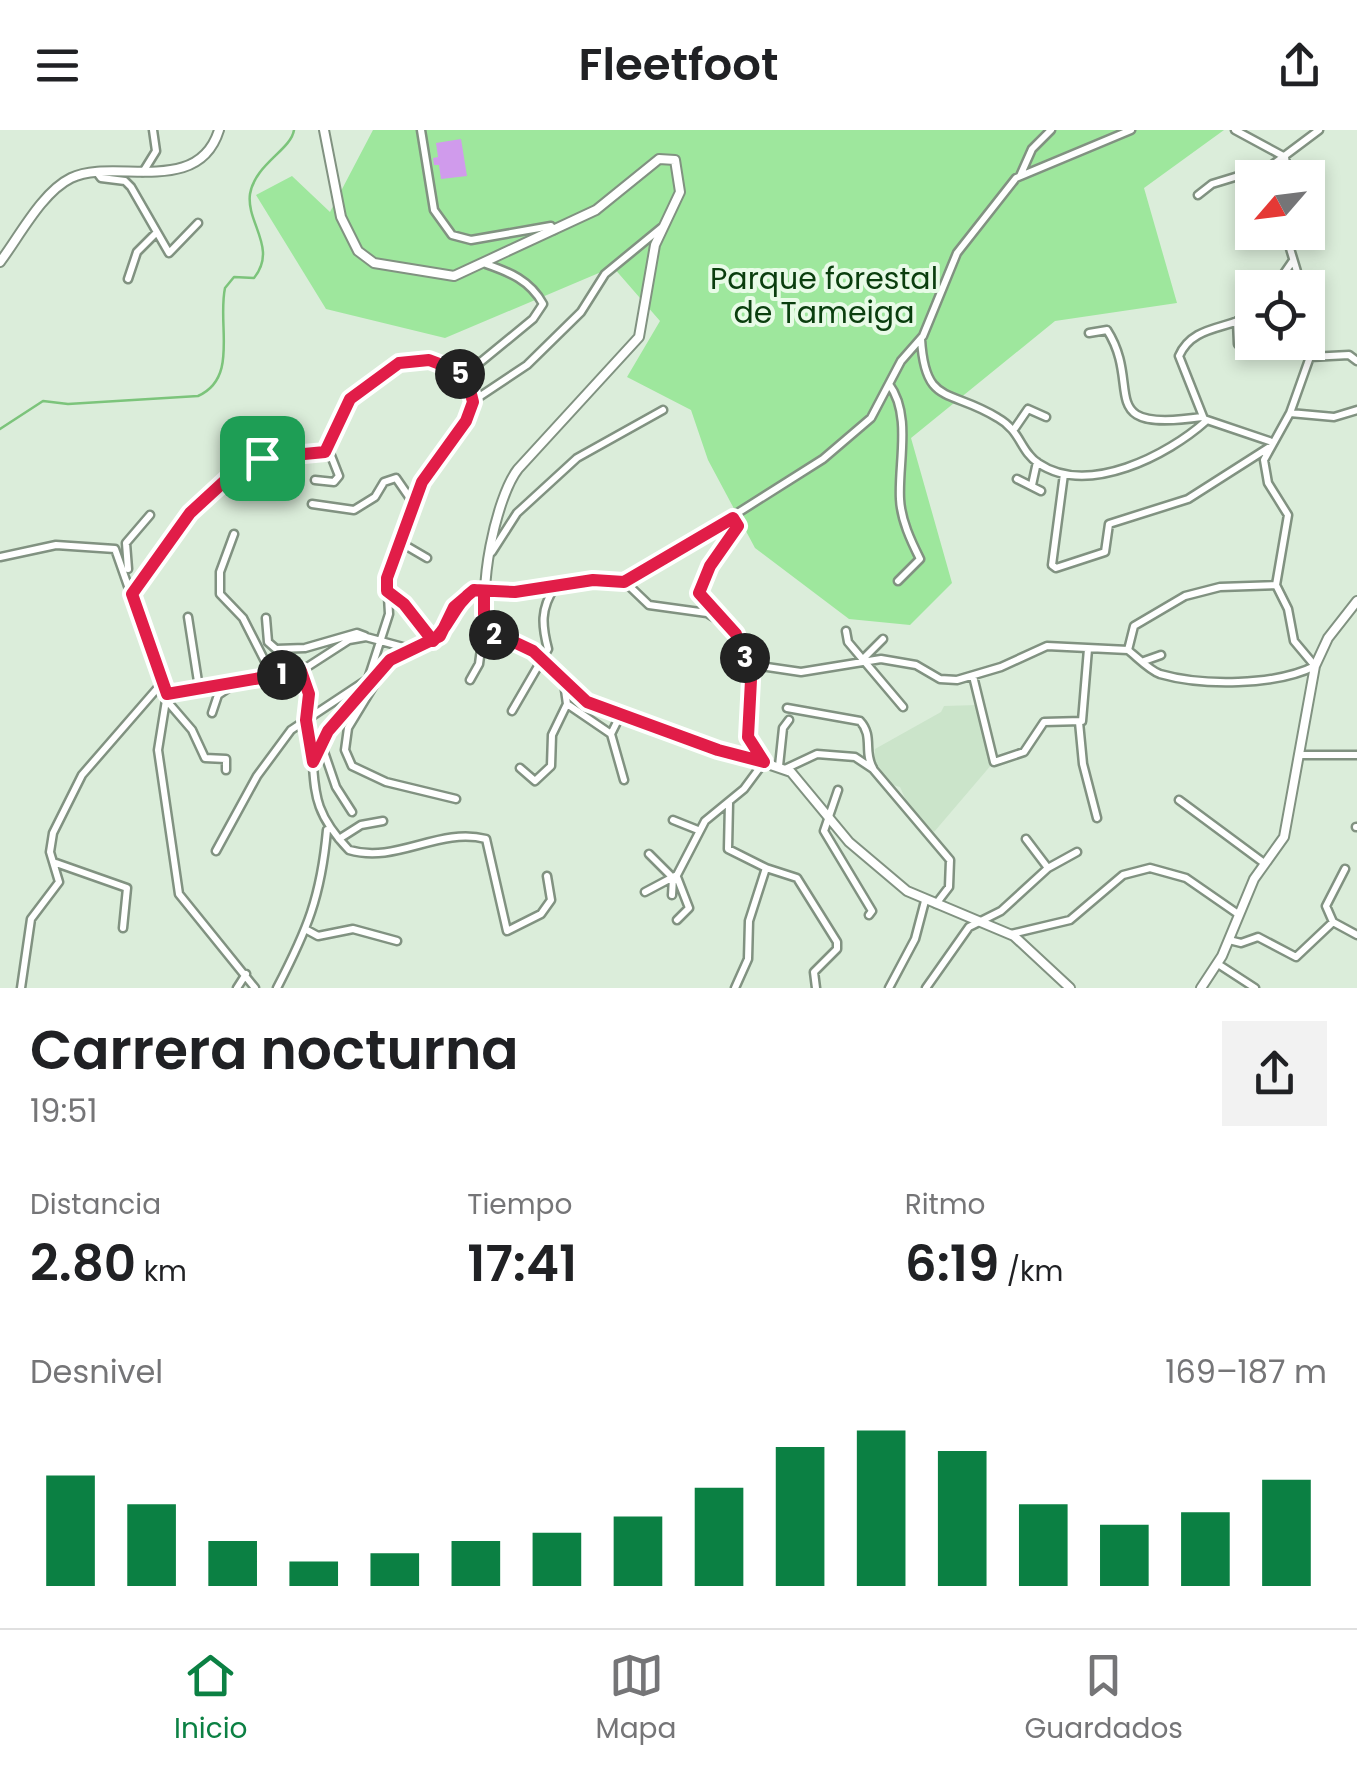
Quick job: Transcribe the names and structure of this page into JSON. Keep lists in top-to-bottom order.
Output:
{
  "parks": ["Parque forestal de Tameiga"],
  "north": "bottom left",
  "page": {
    "header": "Fleetfoot",
    "pins": [
      "5",
      "2",
      "3",
      "1"
    ],
    "heading": ["Carrera nocturna", "19:51"],
    "stats": [
      ["Distancia", "2.80 km"],
      ["Tiempo", "17:41"],
      ["Ritmo", "6:19 /km"]
    ],
    "chart": ["Desnivel", "169–187 m"],
    "tabs": ["Inicio", "Mapa", "Guardados"]
  }
}
